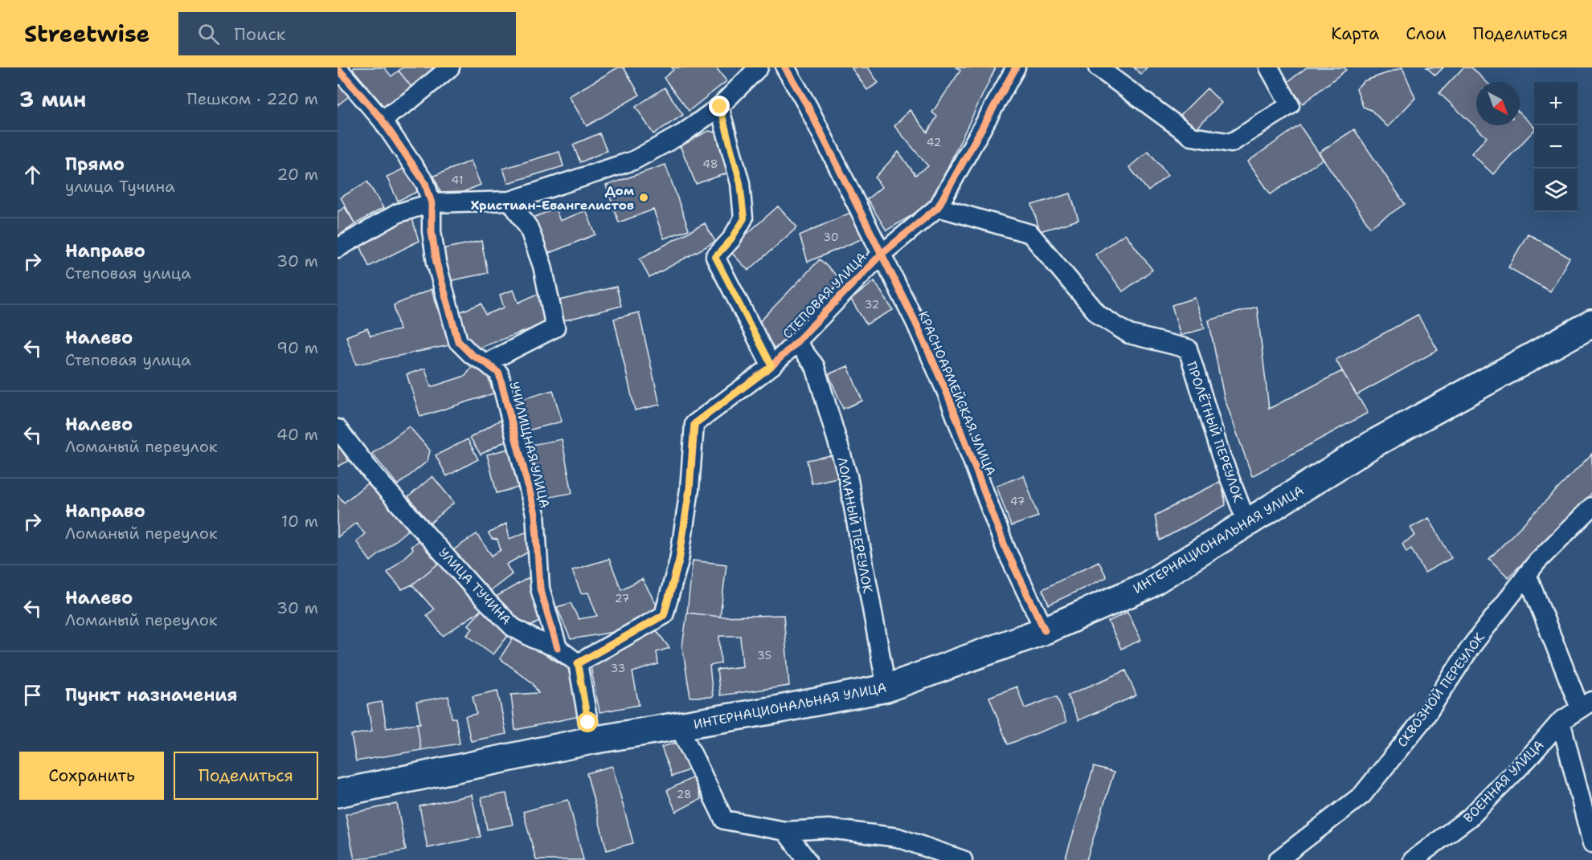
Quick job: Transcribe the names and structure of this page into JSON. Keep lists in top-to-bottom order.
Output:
{
  "streets": {
    "main road": ["ИНТЕРНАЦИОНАЛЬНАЯ УЛИЦА"],
    "street": [
      "СТЕПОВАЯ УЛИЦА",
      "КРАСНОАРМЕЙСКАЯ УЛИЦА",
      "ПРОЛЁТНЫЙ ПЕРЕУЛОК",
      "УЧИЛИЩНАЯ УЛИЦА",
      "ЛОМАНЫЙ ПЕРЕУЛОК",
      "УЛИЦА ТУЧИНА",
      "СКВОЗНОЙ ПЕРЕУЛОК",
      "ВОЕННАЯ УЛИЦА"
    ]
  },
  "crossings": [
    ["СТЕПОВАЯ УЛИЦА", "КРАСНОАРМЕЙСКАЯ УЛИЦА"],
    ["СТЕПОВАЯ УЛИЦА", "ПРОЛЁТНЫЙ ПЕРЕУЛОК"],
    ["СТЕПОВАЯ УЛИЦА", "ЛОМАНЫЙ ПЕРЕУЛОК"],
    ["СТЕПОВАЯ УЛИЦА", "УЛИЦА ТУЧИНА"],
    ["КРАСНОАРМЕЙСКАЯ УЛИЦА", "ИНТЕРНАЦИОНАЛЬНАЯ УЛИЦА"],
    ["ПРОЛЁТНЫЙ ПЕРЕУЛОК", "ИНТЕРНАЦИОНАЛЬНАЯ УЛИЦА"],
    ["УЧИЛИЩНАЯ УЛИЦА", "УЛИЦА ТУЧИНА"],
    ["ЛОМАНЫЙ ПЕРЕУЛОК", "ИНТЕРНАЦИОНАЛЬНАЯ УЛИЦА"]
  ],
  "places": ["Дом Христиан-Евангелистов"],
  "house_numbers": [
    "42",
    "48",
    "41",
    "30",
    "32",
    "47",
    "27",
    "35",
    "33",
    "28"
  ],
  "north": "bottom right",
  "page": {
    "header": "Streetwise",
    "search": "Поиск",
    "nav": ["Карта", "Слои", "Поделиться"],
    "heading": ["3 мин", "Пешком · 220 m"],
    "map_buttons": ["+", "−"],
    "list": [
      ["Прямо", "улица Тучина", "20 m"],
      ["Направо", "Степовая улица", "30 m"],
      ["Налево", "Степовая улица", "90 m"],
      ["Налево", "Ломаный переулок", "40 m"],
      ["Направо", "Ломаный переулок", "10 m"],
      ["Налево", "Ломаный переулок", "30 m"],
      "Пункт назначения"
    ],
    "buttons": ["Сохранить", "Поделиться"]
  }
}
